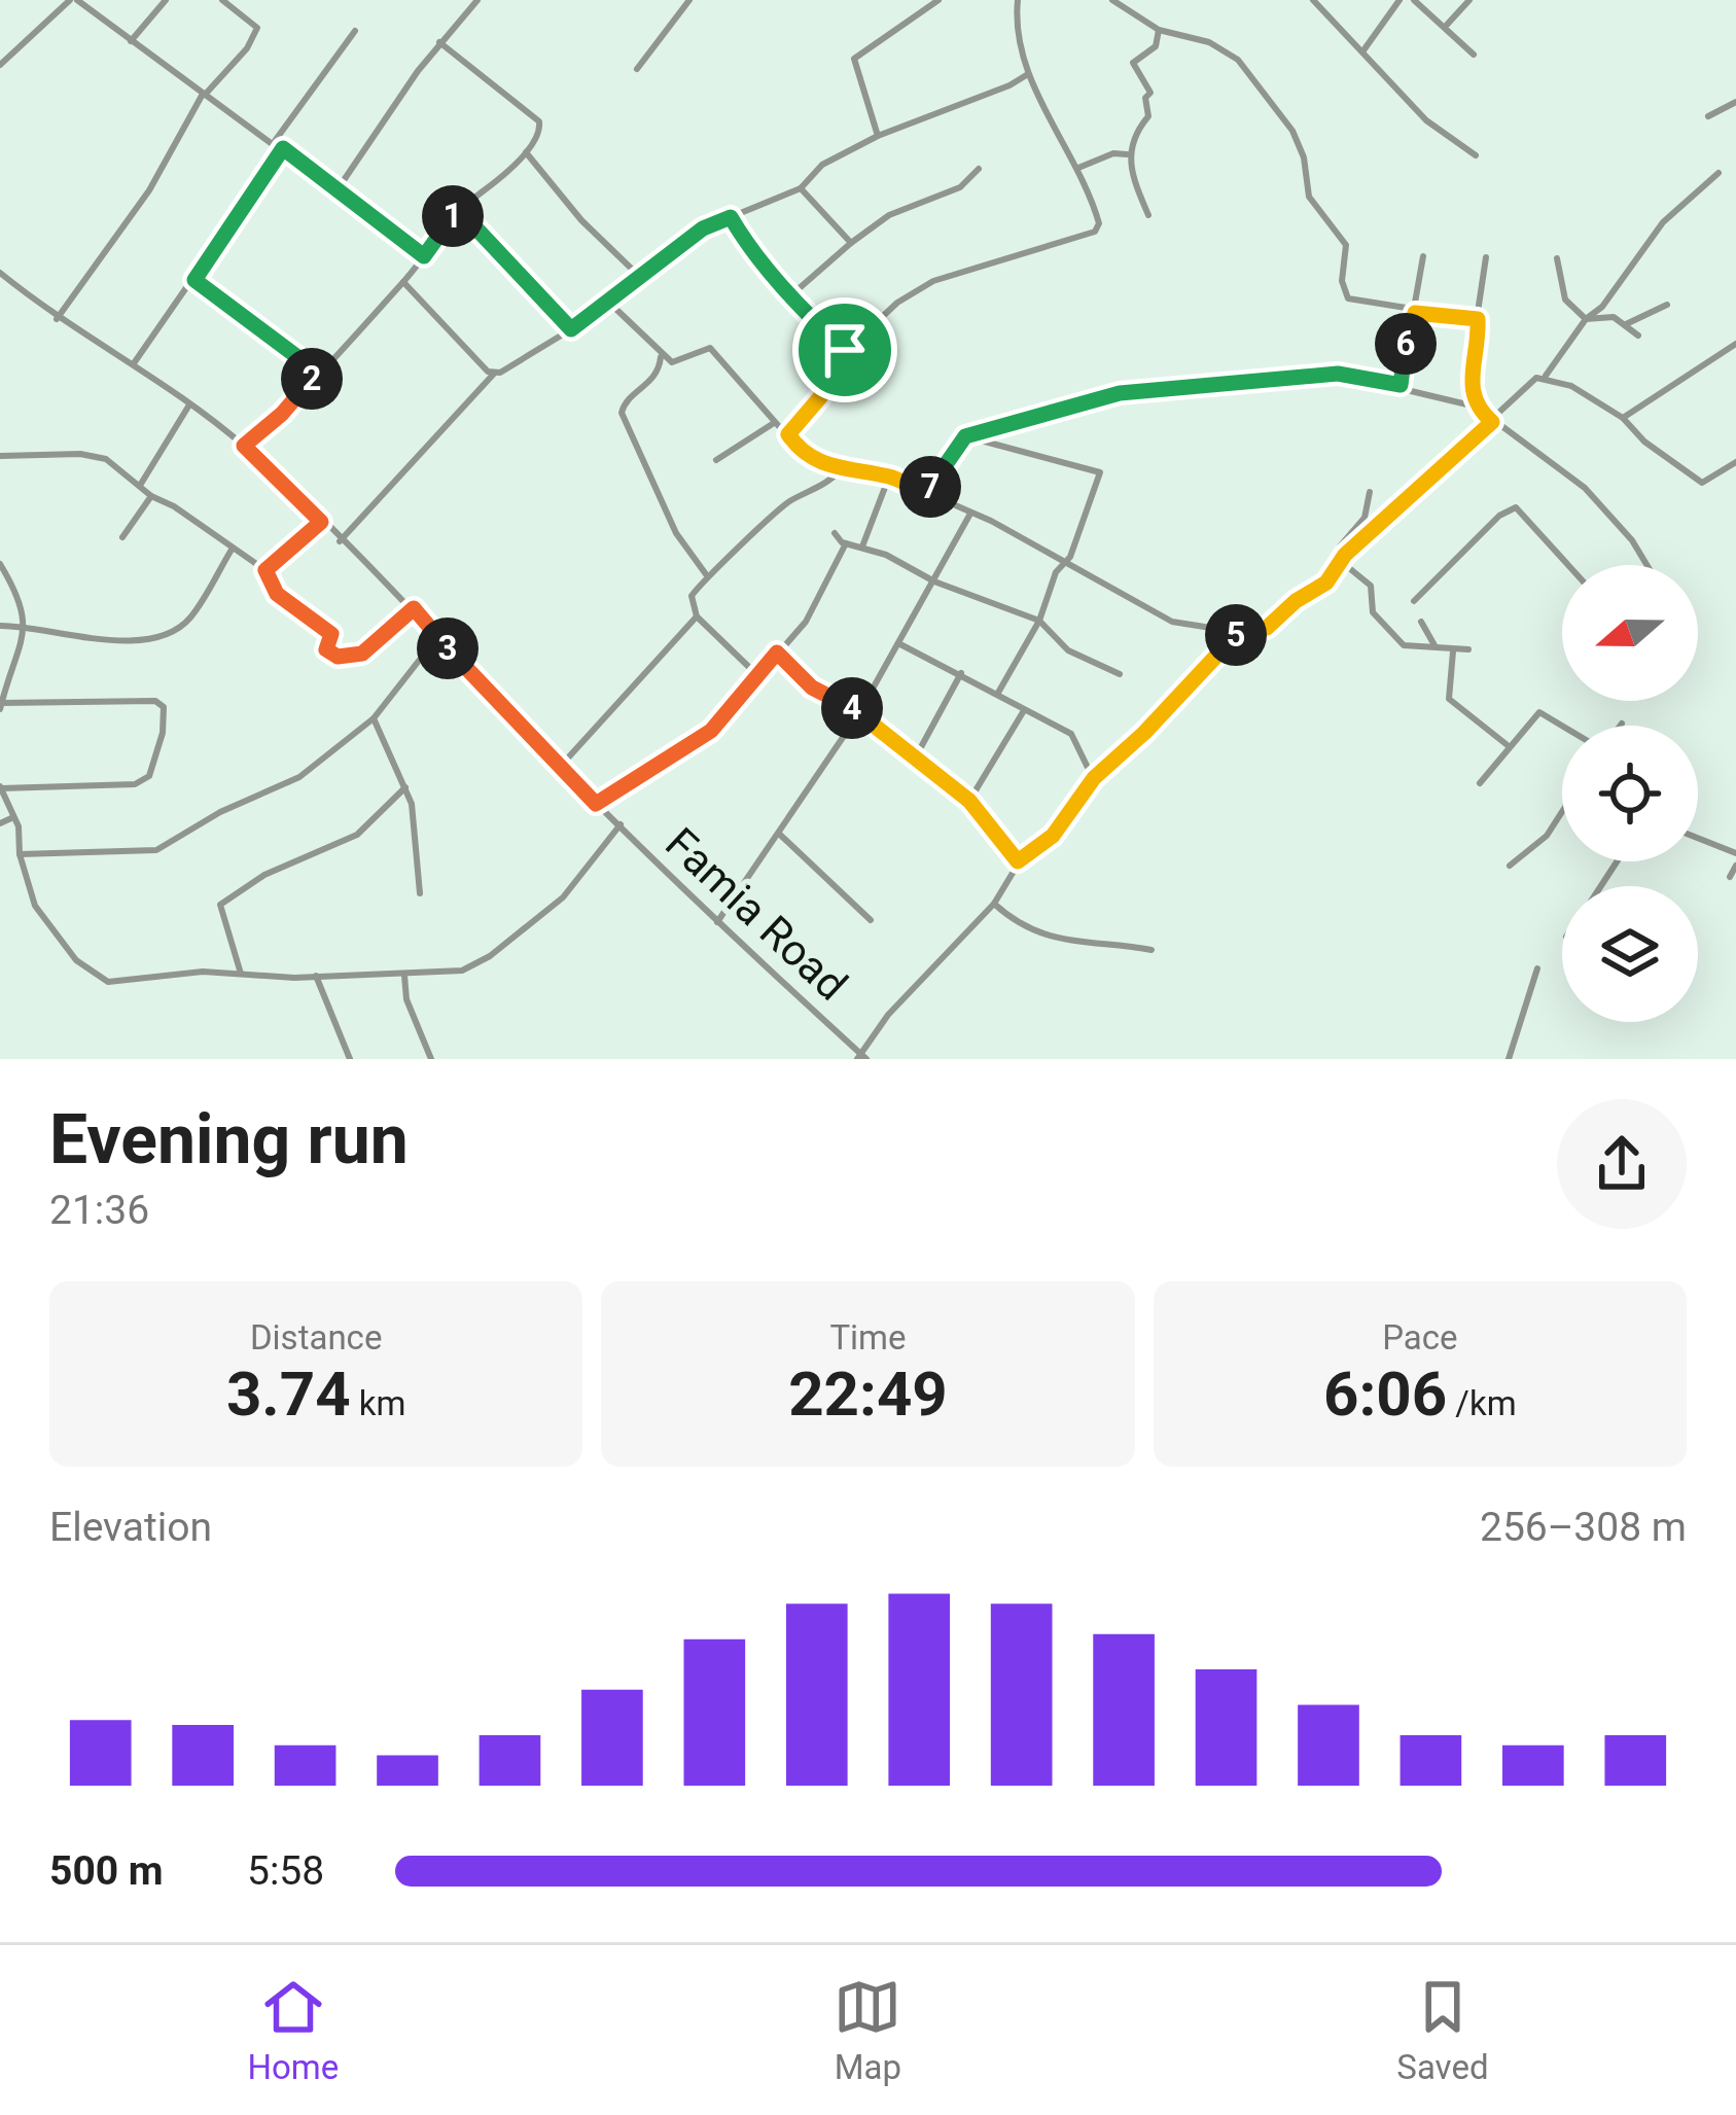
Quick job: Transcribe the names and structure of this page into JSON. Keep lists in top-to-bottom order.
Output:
{
  "streets": {
    "street": ["Famia Road"]
  },
  "north": "left",
  "page": {
    "pins": [
      "1",
      "6",
      "2",
      "7",
      "5",
      "3",
      "4"
    ],
    "heading": ["Evening run", "21:36"],
    "stats": [
      ["Distance", "3.74 km"],
      ["Time", "22:49"],
      ["Pace", "6:06 /km"]
    ],
    "chart": ["Elevation", "256–308 m"],
    "list": [
      {
        "name": "500 m",
        "note": "5:58"
      }
    ],
    "tabs": ["Home", "Map", "Saved"]
  }
}
